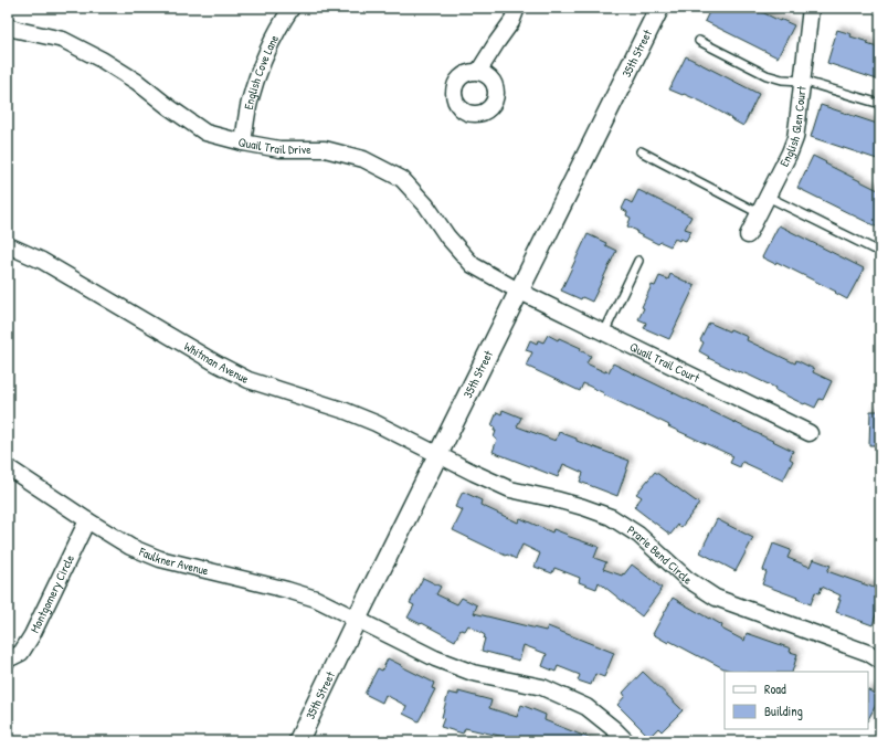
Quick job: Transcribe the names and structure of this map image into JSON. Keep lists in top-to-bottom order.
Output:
{
  "streets": {
    "street": [
      "35th Street",
      "English Cove Lane",
      "English Glen Court",
      "Quail Trail Drive",
      "Whitman Avenue",
      "Quail Trail Court",
      "Prarie Bend Circle",
      "Faulkner Avenue",
      "Montgomery Circle"
    ]
  },
  "crossings": [
    ["35th Street", "Quail Trail Drive"],
    ["35th Street", "Whitman Avenue"],
    ["35th Street", "Quail Trail Court"],
    ["35th Street", "Prarie Bend Circle"],
    ["35th Street", "Faulkner Avenue"],
    ["English Cove Lane", "Quail Trail Drive"],
    ["Quail Trail Drive", "Quail Trail Court"],
    ["Whitman Avenue", "Prarie Bend Circle"],
    ["Faulkner Avenue", "Montgomery Circle"]
  ],
  "legend": ["Road", "Building"]
}
